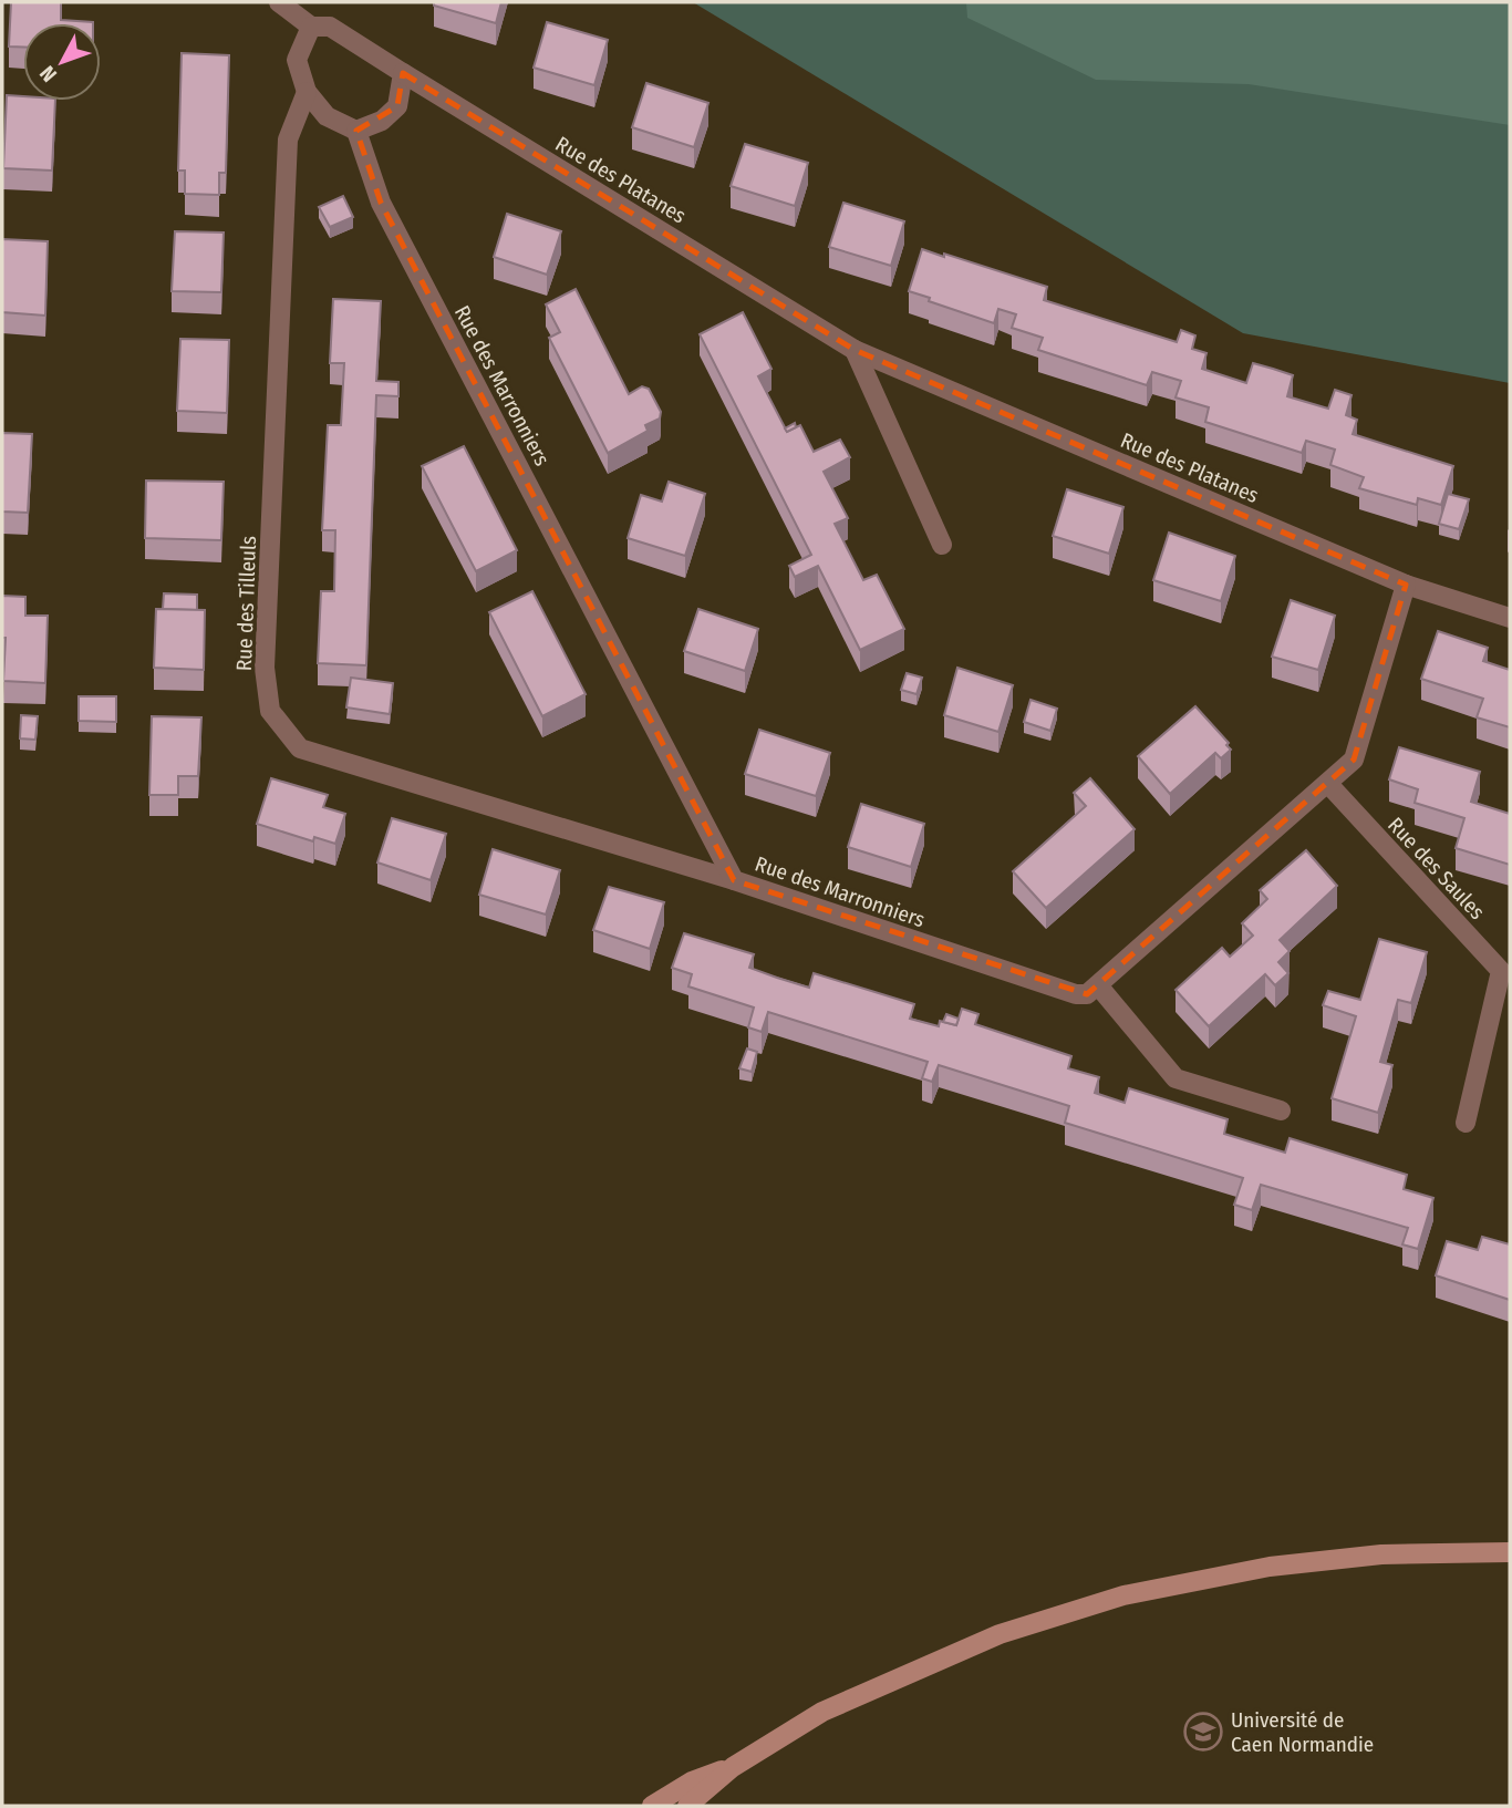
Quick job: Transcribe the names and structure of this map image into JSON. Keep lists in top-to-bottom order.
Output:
{
  "streets": {
    "street": [
      "Rue des Platanes",
      "Rue des Marronniers",
      "Rue des Tilleuls",
      "Rue des Saules"
    ]
  },
  "crossings": [
    ["Rue des Platanes", "Rue des Marronniers"],
    ["Rue des Platanes", "Rue des Tilleuls"],
    ["Rue des Marronniers", "Rue des Tilleuls"]
  ],
  "places": {
    "school or university": ["Université de Caen Normandie"]
  },
  "north": "bottom left"
}
